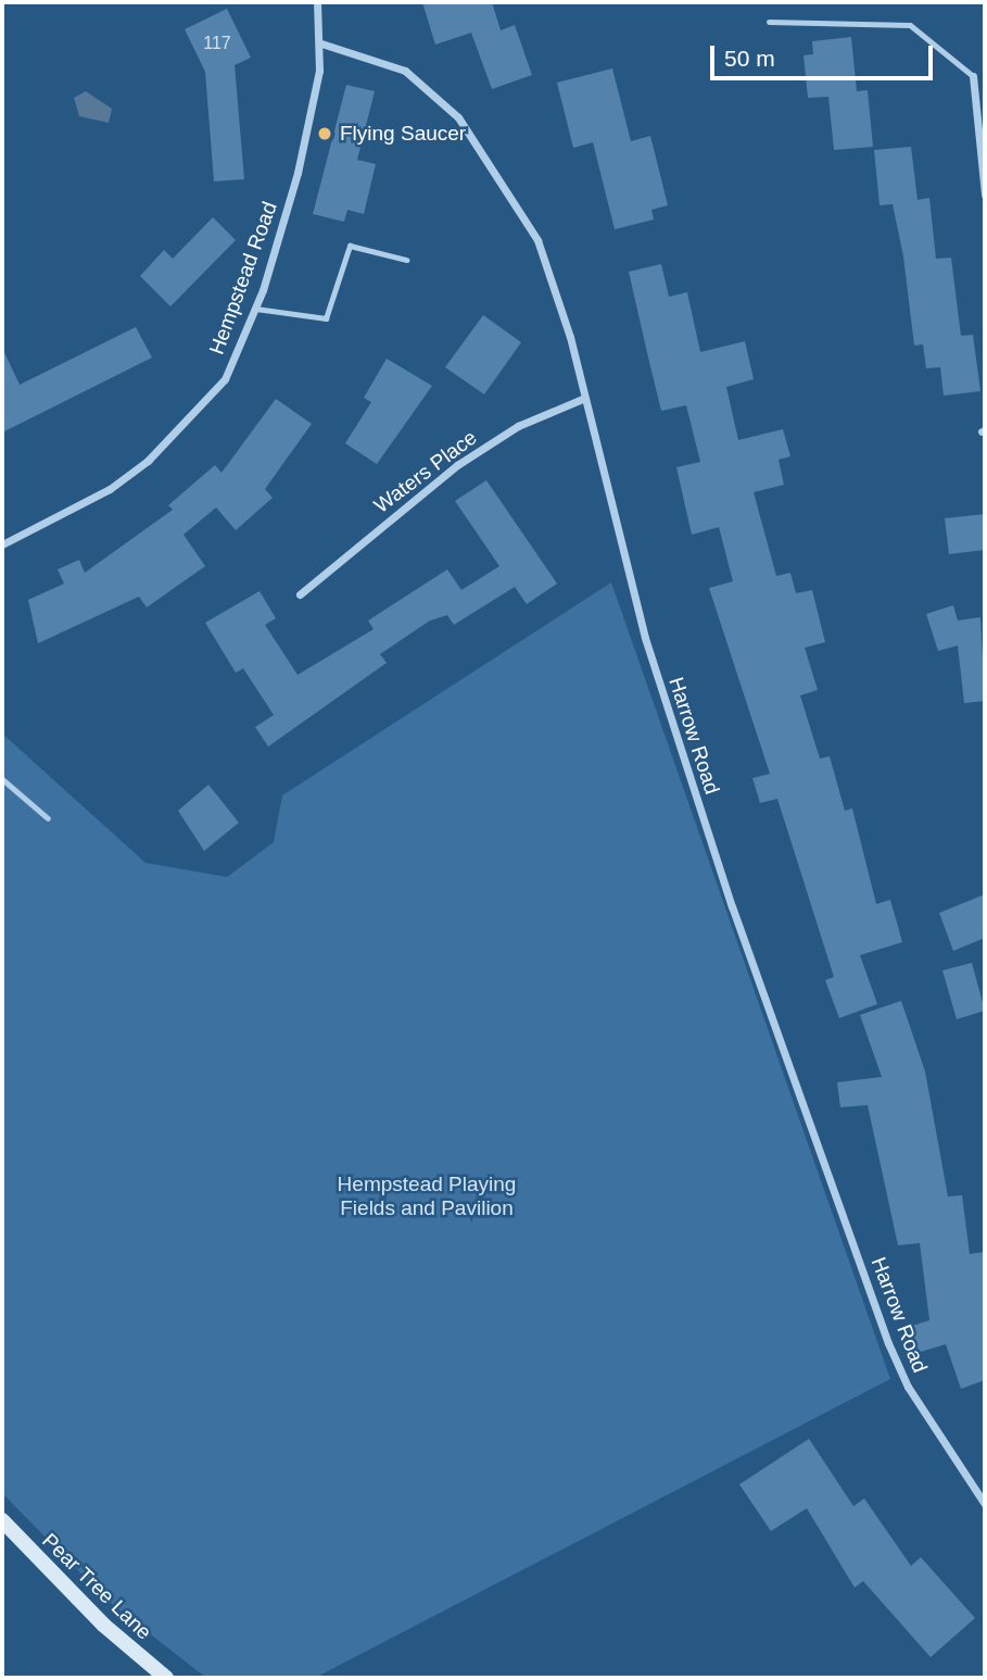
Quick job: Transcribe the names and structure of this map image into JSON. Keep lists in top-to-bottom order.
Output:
{
  "streets": {
    "street": [
      "Hempstead Road",
      "Waters Place",
      "Harrow Road",
      "Pear Tree Lane"
    ]
  },
  "crossings": [
    ["Hempstead Road", "Harrow Road"],
    ["Waters Place", "Harrow Road"]
  ],
  "parks": ["Hempstead Playing Fields and Pavilion"],
  "places": ["Flying Saucer"],
  "house_numbers": ["117"],
  "scale_bar": "50 m"
}
